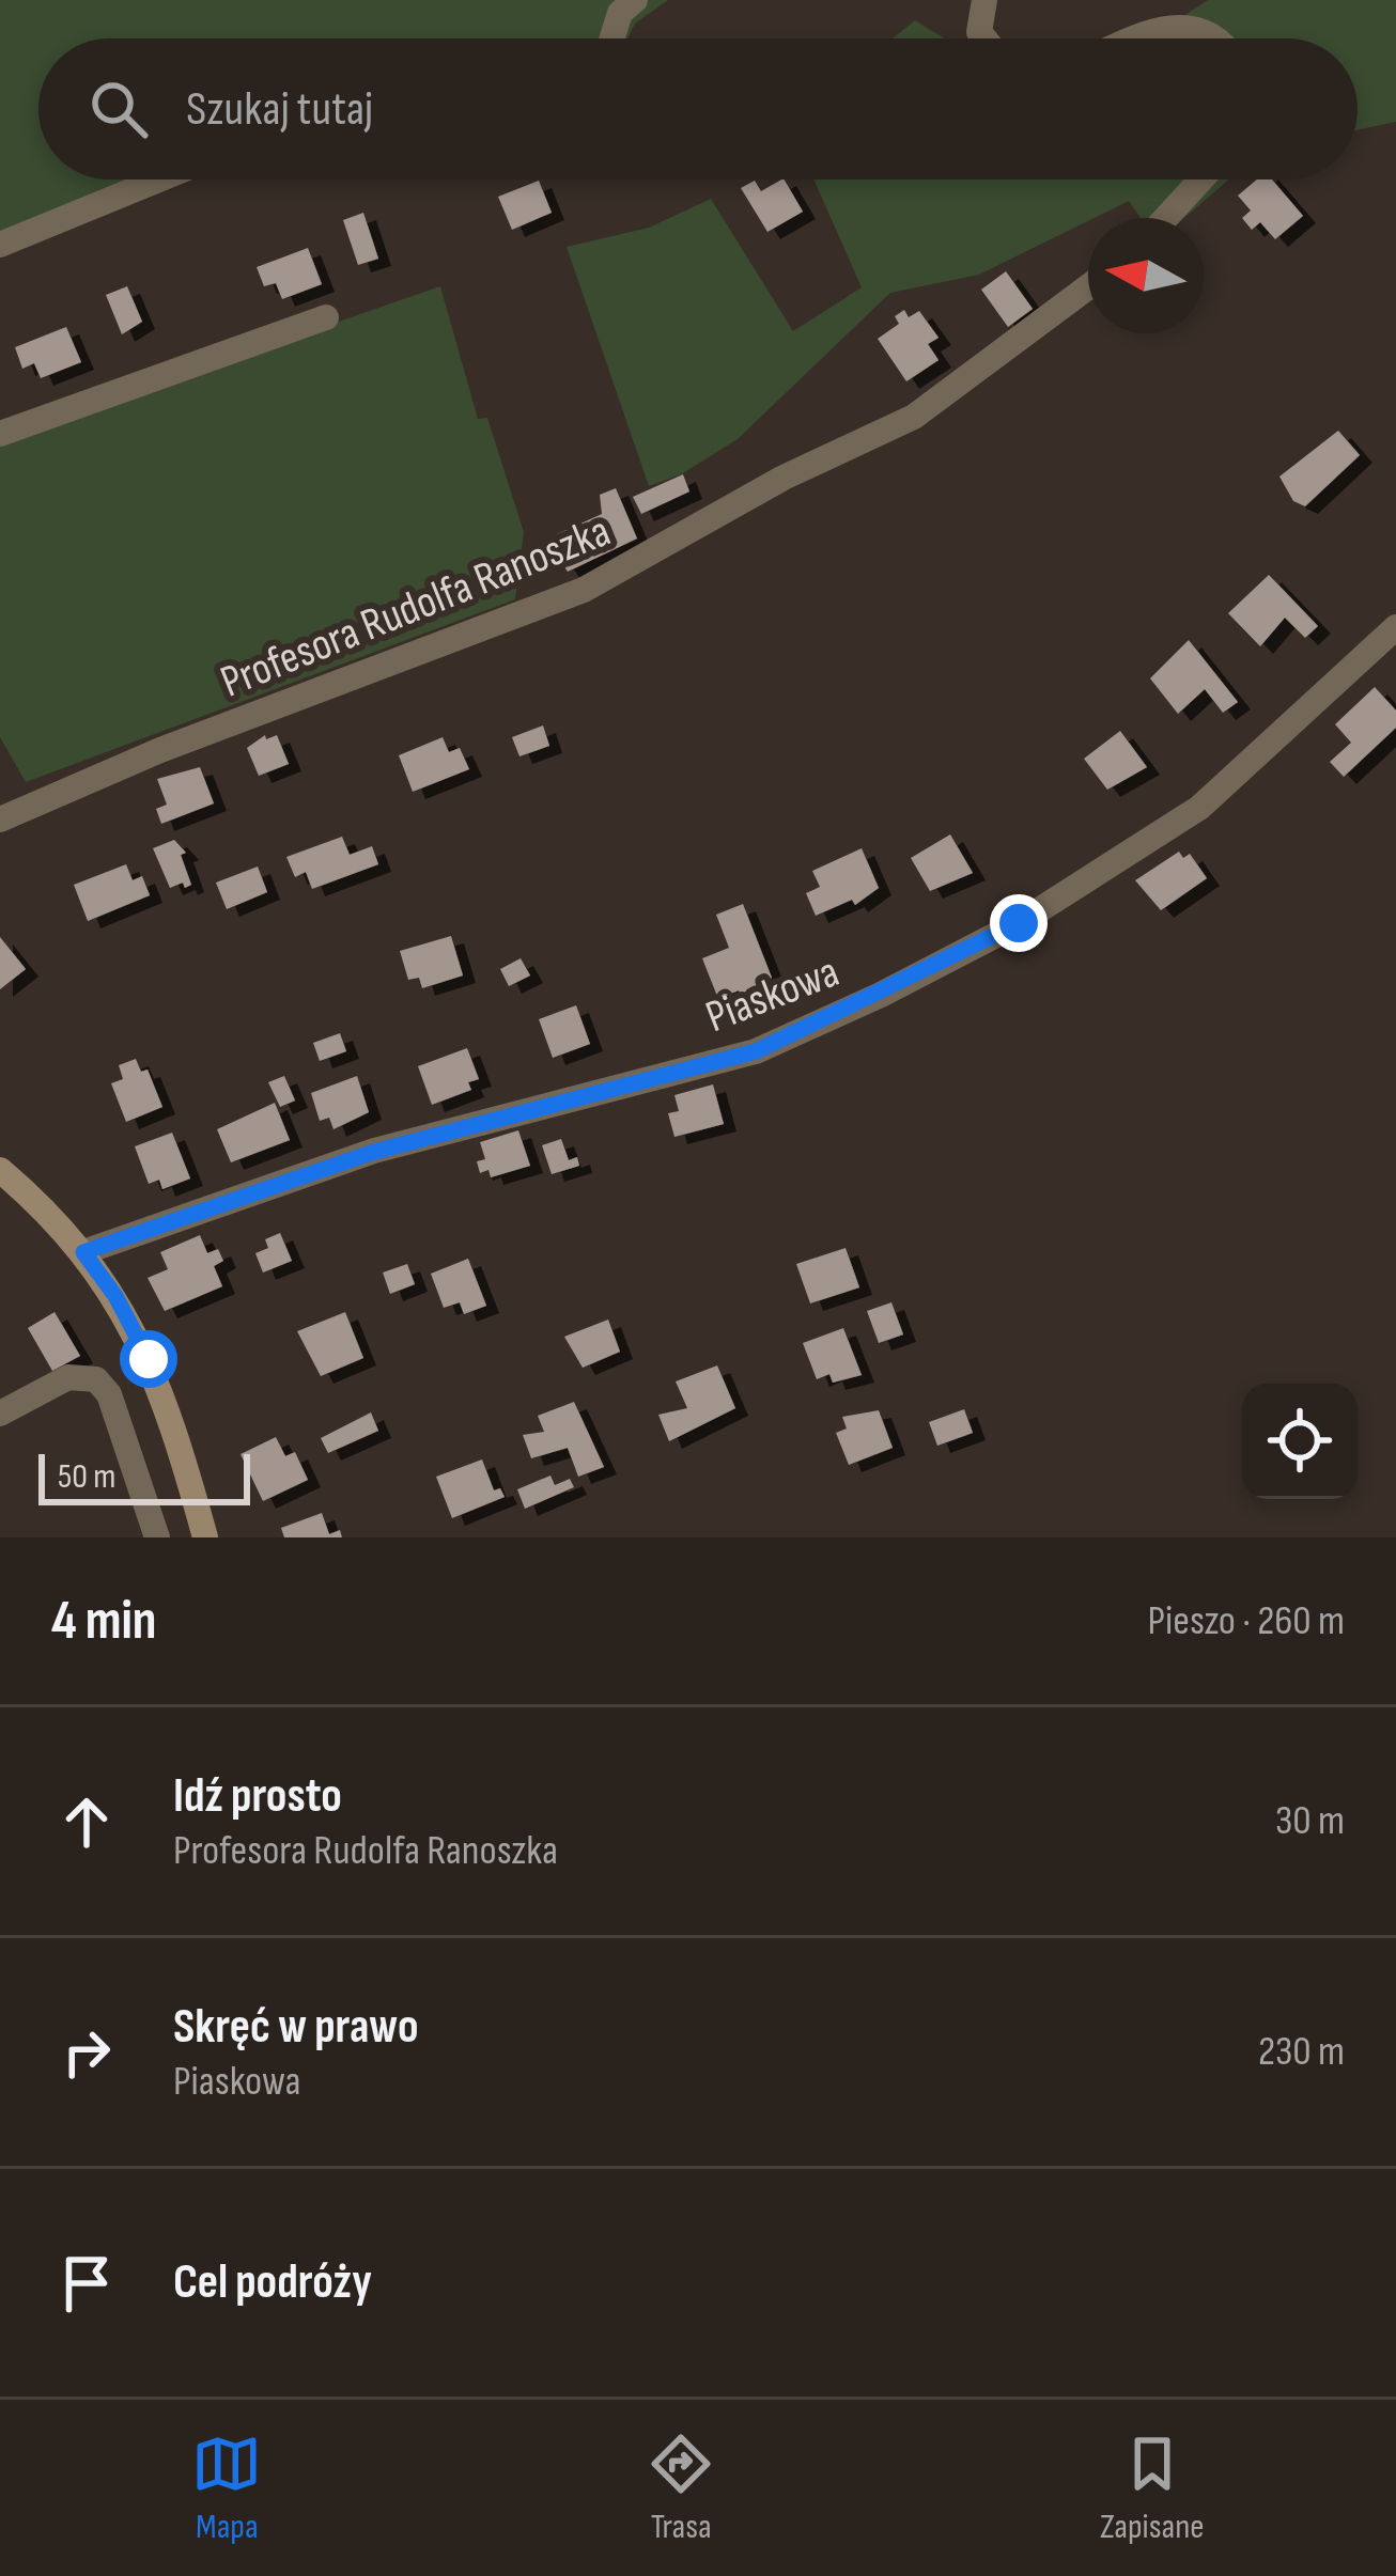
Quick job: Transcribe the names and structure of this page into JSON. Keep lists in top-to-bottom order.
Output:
{
  "streets": {
    "street": ["Profesora Rudolfa Ranoszka", "Piaskowa"]
  },
  "scale_bar": "50 m",
  "north": "left",
  "page": {
    "search": "Szukaj tutaj",
    "scale": "50 m",
    "heading": ["4 min", "Pieszo · 260 m"],
    "list": [
      ["Idź prosto", "Profesora Rudolfa Ranoszka", "30 m"],
      ["Skręć w prawo", "Piaskowa", "230 m"],
      "Cel podróży"
    ],
    "nav": ["Mapa", "Trasa", "Zapisane"]
  }
}
